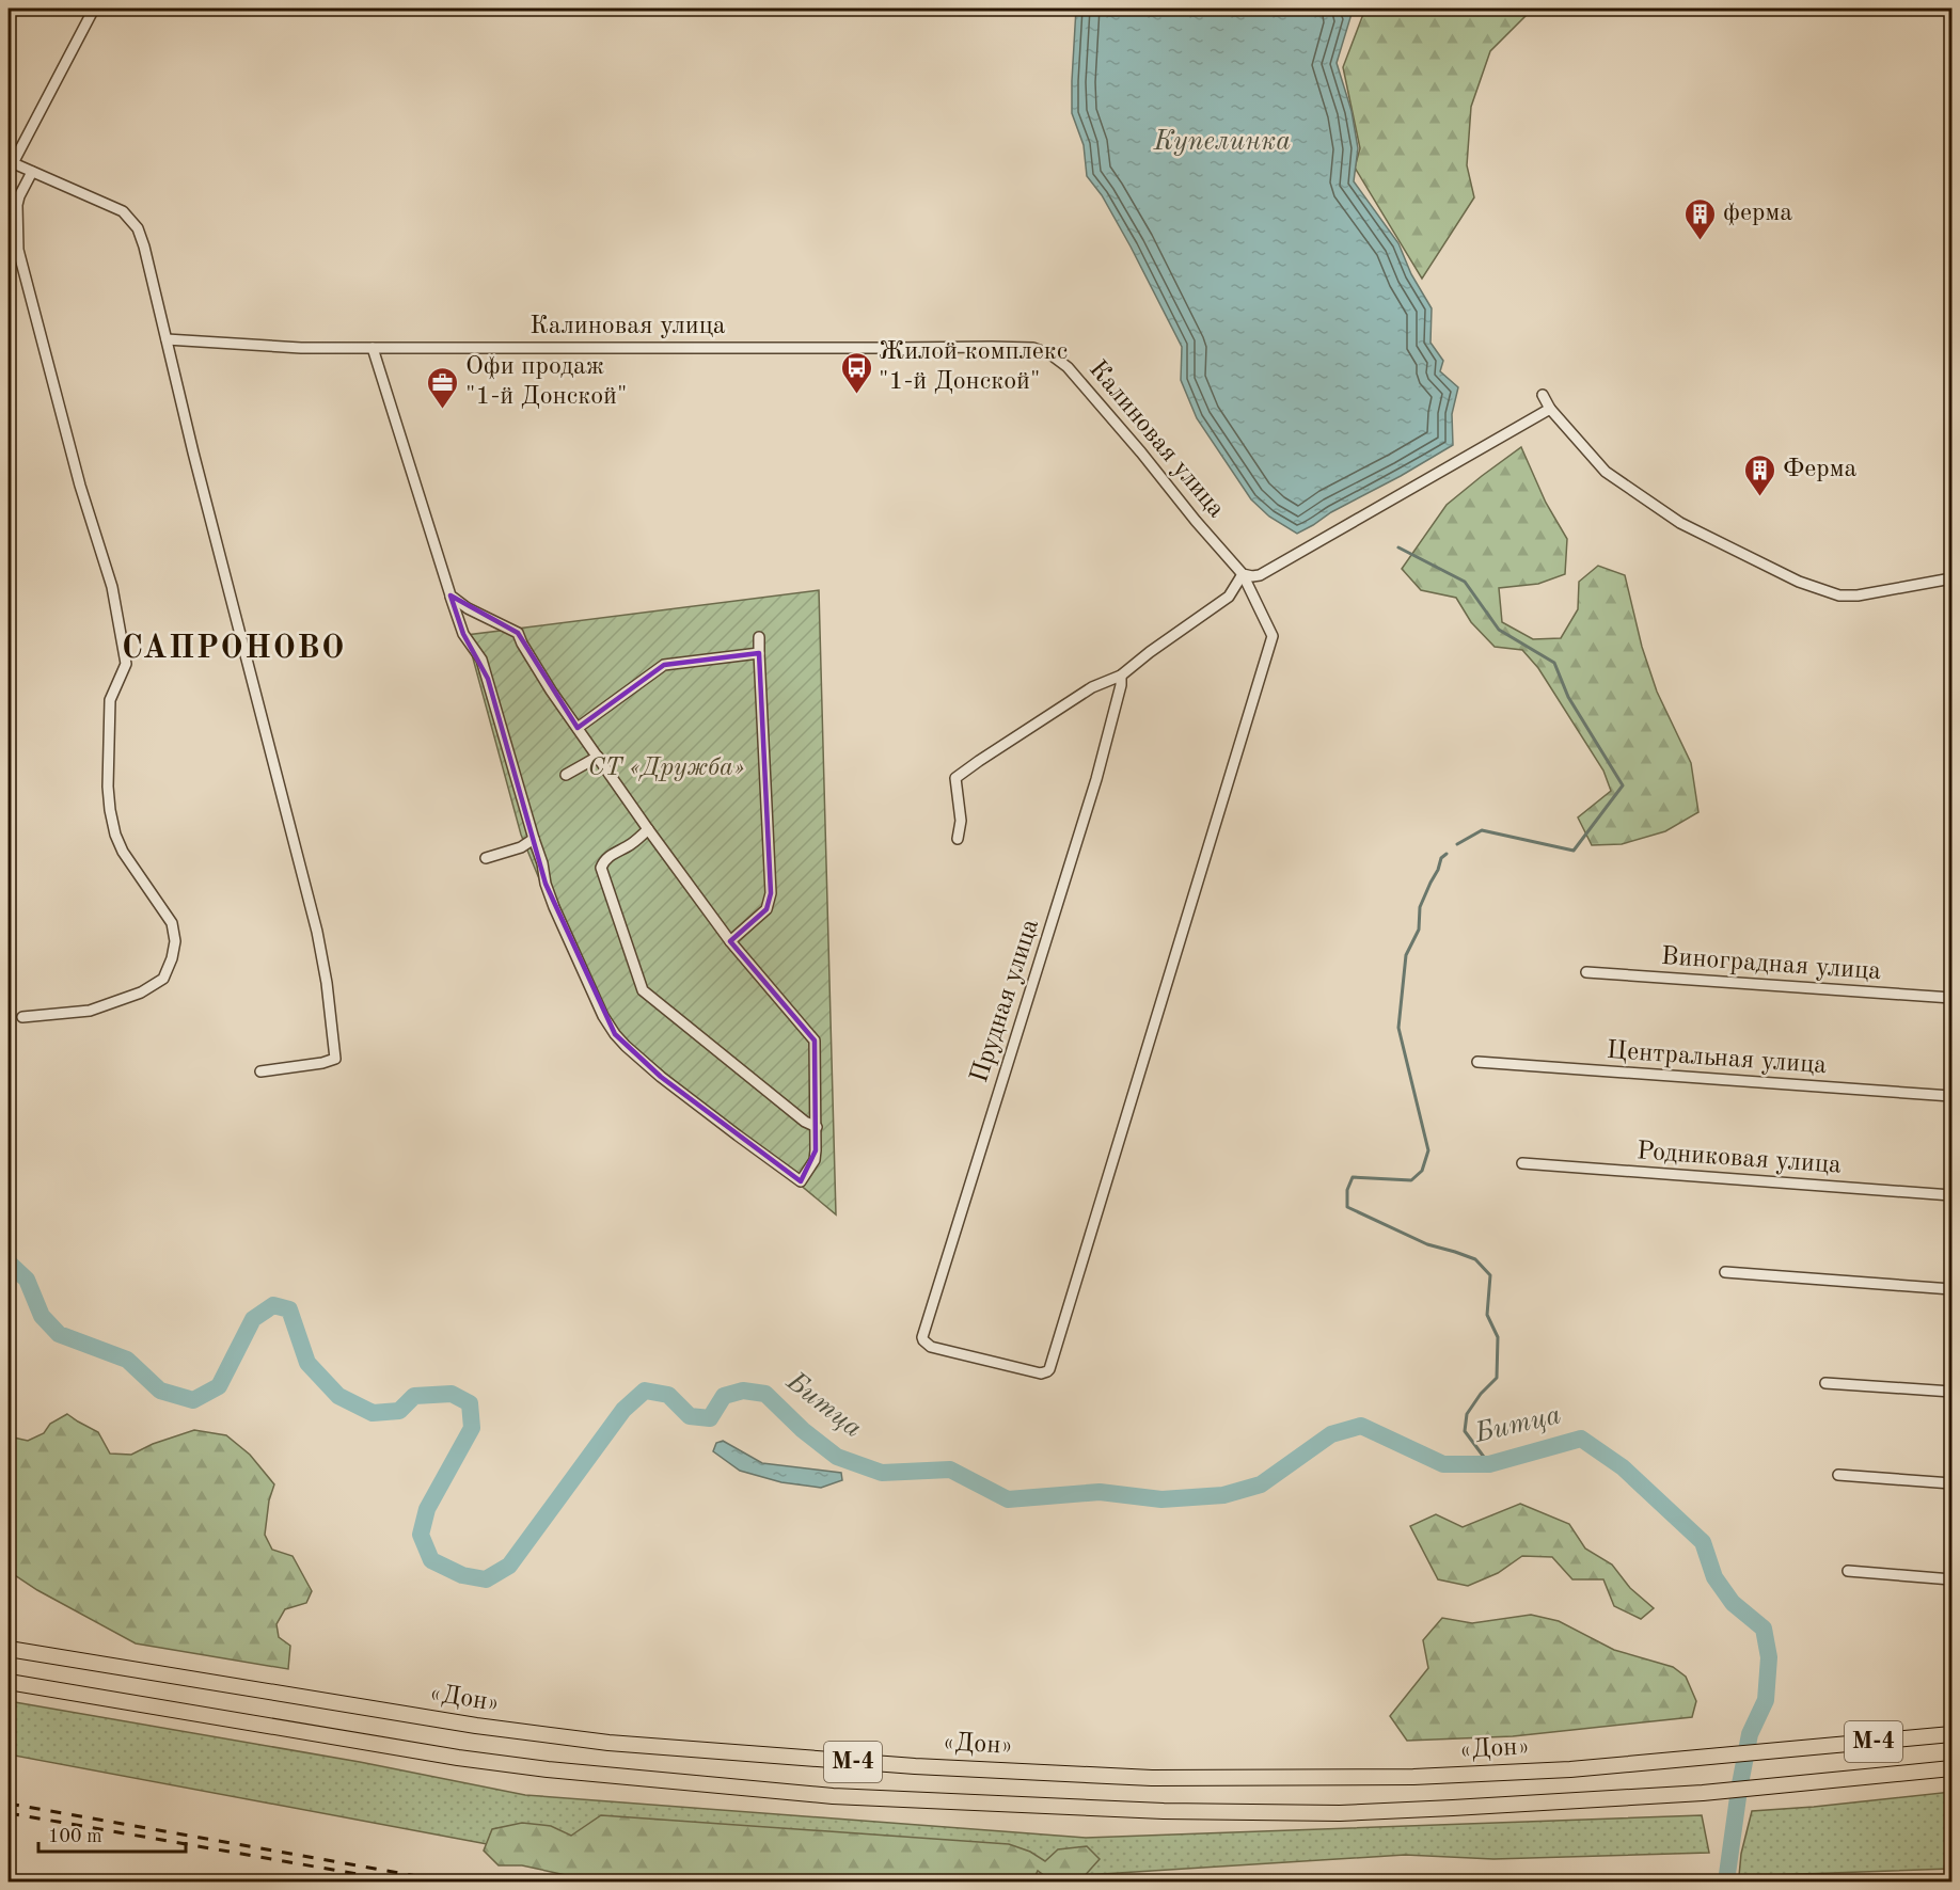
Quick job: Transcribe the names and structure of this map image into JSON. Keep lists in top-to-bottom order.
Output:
{
  "streets": {
    "highway": ["«Дон»", "М-4"],
    "street": [
      "Калиновая улица",
      "Виноградная улица",
      "Прудная улица",
      "Центральная улица",
      "Родниковая улица"
    ]
  },
  "crossings": [
    ["Калиновая улица", "Прудная улица"]
  ],
  "districts": ["САПРОНОВО"],
  "water": ["Купелинка", "Битца"],
  "parks": ["СТ «Дружба»"],
  "places": {
    "building": ["ферма", "Ферма"],
    "bus stop": ["Жилой комплекс \"1-й Донской\""],
    "office": ["Офи продаж \"1-й Донской\""]
  },
  "scale_bar": "100 m"
}
